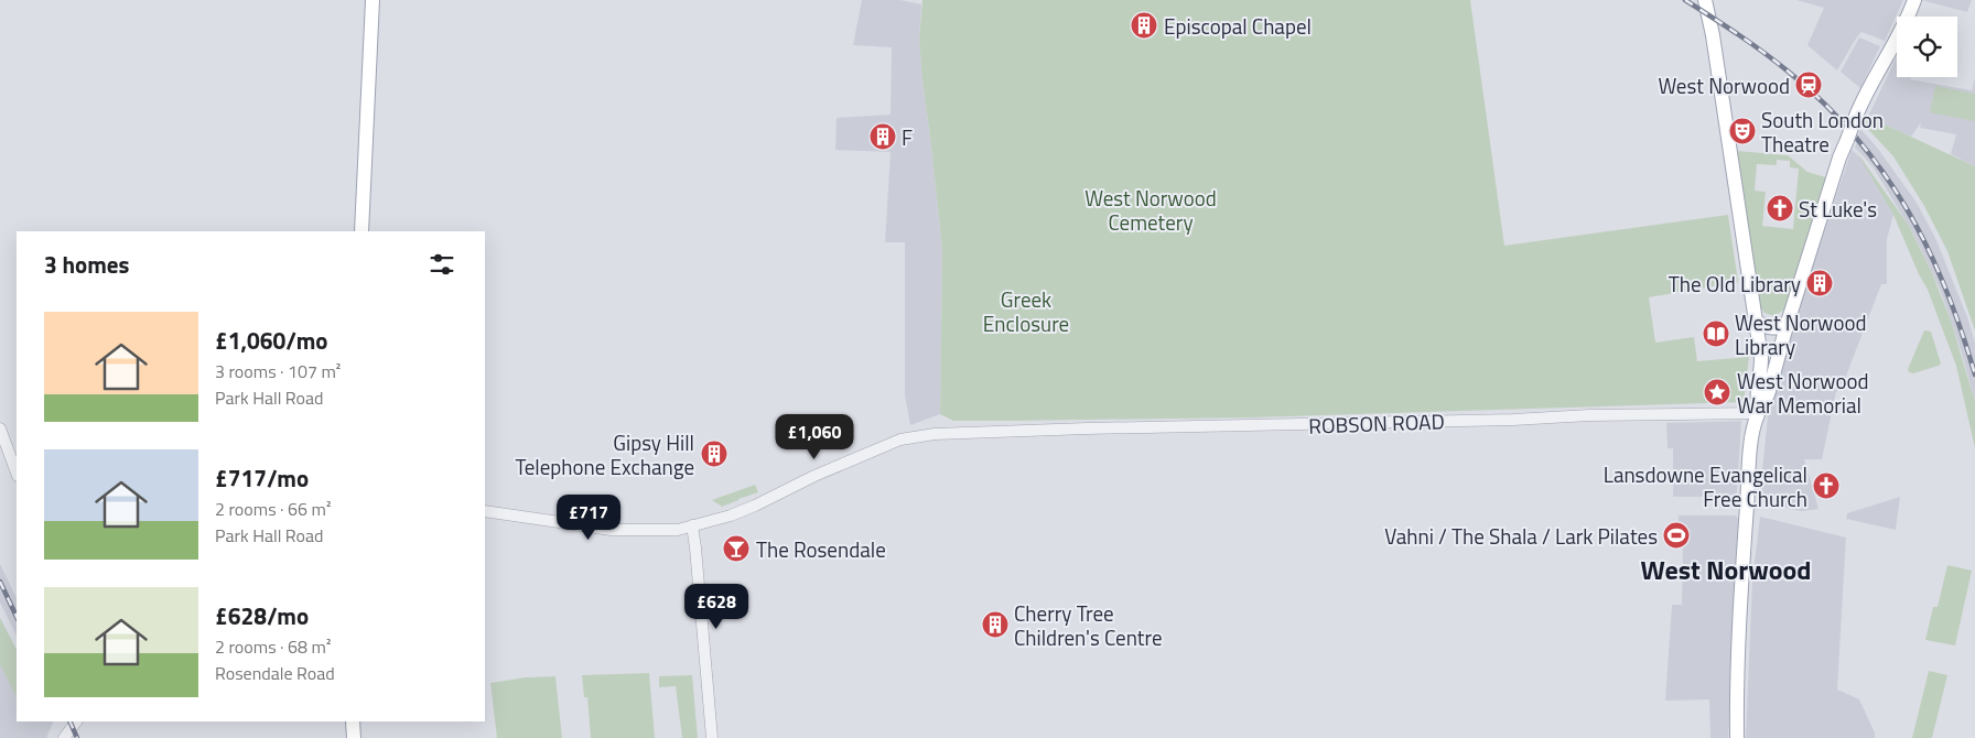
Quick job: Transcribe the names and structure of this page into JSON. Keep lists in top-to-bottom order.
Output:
{
  "streets": {
    "street": ["ROBSON ROAD"]
  },
  "districts": ["West Norwood"],
  "parks": ["West Norwood Cemetery", "Greek Enclosure"],
  "places": {
    "building": [
      "Episcopal Chapel",
      "F",
      "The Old Library",
      "Gipsy Hill Telephone Exchange",
      "Cherry Tree Children's Centre"
    ],
    "station": ["West Norwood"],
    "theatre": ["South London Theatre"],
    "church": ["St Luke's", "Lansdowne Evangelical Free Church"],
    "library": ["West Norwood Library"],
    "place": ["West Norwood War Memorial"],
    "sports": ["Vahni / The Shala / Lark Pilates"],
    "bar": ["The Rosendale"]
  },
  "page": {
    "heading": "3 homes",
    "list": [
      {
        "name": "£1,060/mo",
        "note": "3 rooms · 107 m² · Park Hall Road"
      },
      {
        "name": "£717/mo",
        "note": "2 rooms · 66 m² · Park Hall Road"
      },
      {
        "name": "£628/mo",
        "note": "2 rooms · 68 m² · Rosendale Road"
      }
    ],
    "price": ["£1,060", "£717", "£628"]
  }
}
